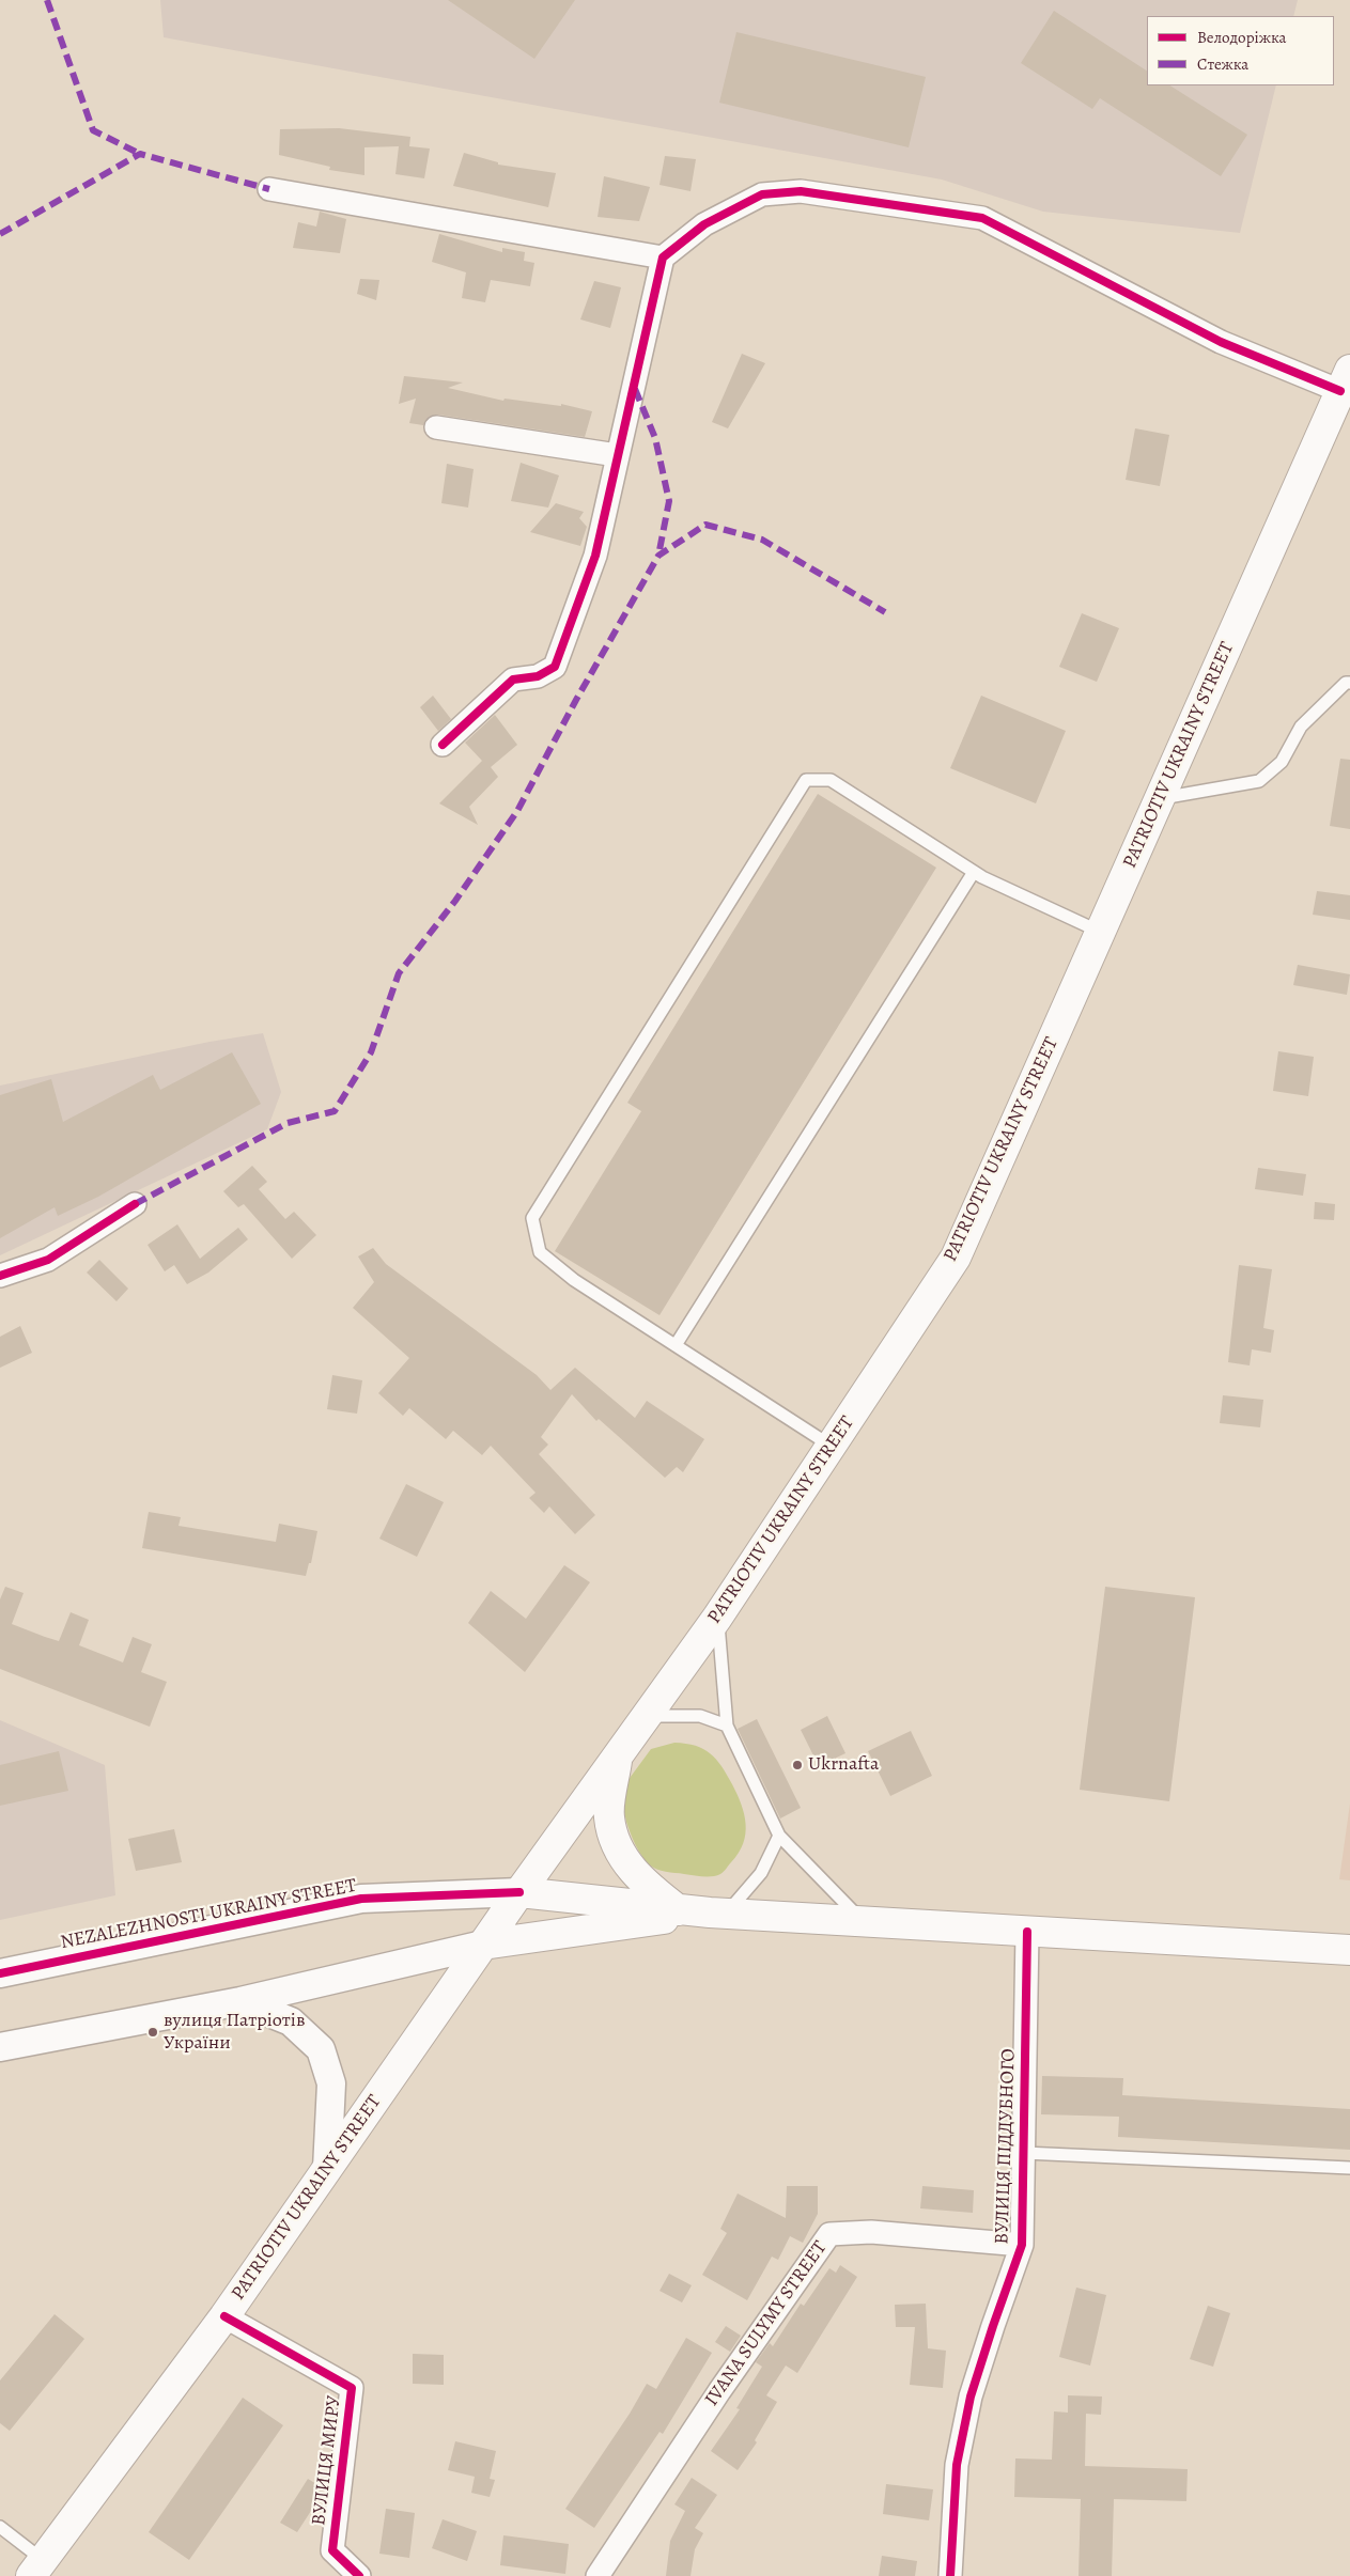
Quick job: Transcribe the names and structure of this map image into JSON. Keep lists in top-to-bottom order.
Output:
{
  "streets": {
    "main road": ["PATRIOTIV UKRAINY STREET", "NEZALEZHNOSTI UKRAINY STREET"],
    "street": ["ВУЛИЦЯ ПІДДУБНОГО", "IVANA SULYMY STREET", "ВУЛИЦЯ МИРУ"]
  },
  "crossings": [
    ["PATRIOTIV UKRAINY STREET", "NEZALEZHNOSTI UKRAINY STREET"],
    ["PATRIOTIV UKRAINY STREET", "ВУЛИЦЯ МИРУ"],
    ["NEZALEZHNOSTI UKRAINY STREET", "ВУЛИЦЯ ПІДДУБНОГО"],
    ["ВУЛИЦЯ ПІДДУБНОГО", "IVANA SULYMY STREET"]
  ],
  "places": ["Ukrnafta", "вулиця Патріотів України"],
  "legend": ["Велодоріжка", "Стежка"]
}
